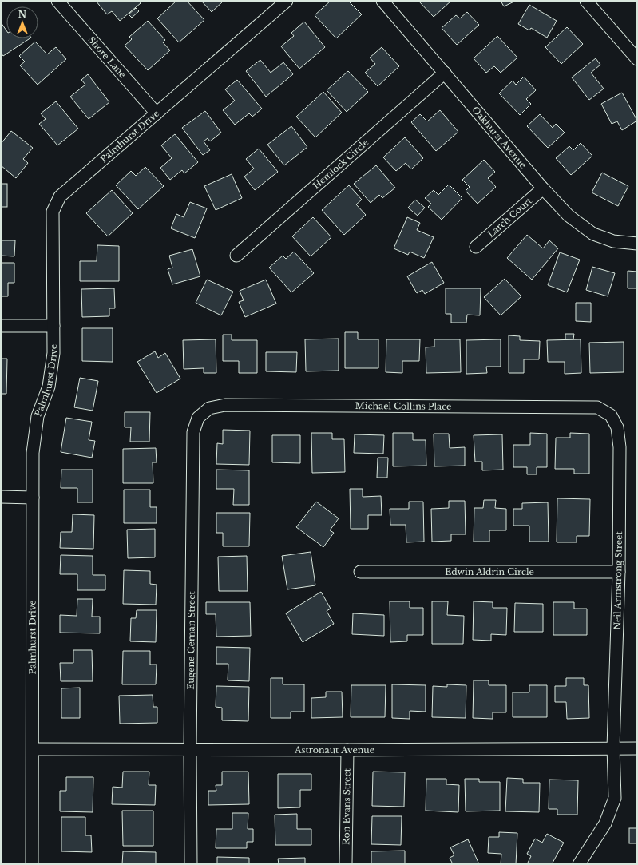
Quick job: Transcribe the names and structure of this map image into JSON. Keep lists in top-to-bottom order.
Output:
{
  "streets": {
    "street": [
      "Shore Lane",
      "Palmhurst Drive",
      "Oakhurst Avenue",
      "Hemlock Circle",
      "Larch Court",
      "Michael Collins Place",
      "Edwin Aldrin Circle",
      "Neil Armstrong Street",
      "Eugene Cernan Street",
      "Astronaut Avenue",
      "Ron Evans Street"
    ]
  },
  "crossings": [
    ["Shore Lane", "Palmhurst Drive"],
    ["Palmhurst Drive", "Astronaut Avenue"],
    ["Oakhurst Avenue", "Hemlock Circle"],
    ["Oakhurst Avenue", "Larch Court"],
    ["Michael Collins Place", "Neil Armstrong Street"],
    ["Michael Collins Place", "Eugene Cernan Street"],
    ["Edwin Aldrin Circle", "Neil Armstrong Street"],
    ["Neil Armstrong Street", "Astronaut Avenue"],
    ["Eugene Cernan Street", "Astronaut Avenue"],
    ["Astronaut Avenue", "Ron Evans Street"]
  ],
  "north": "top"
}
